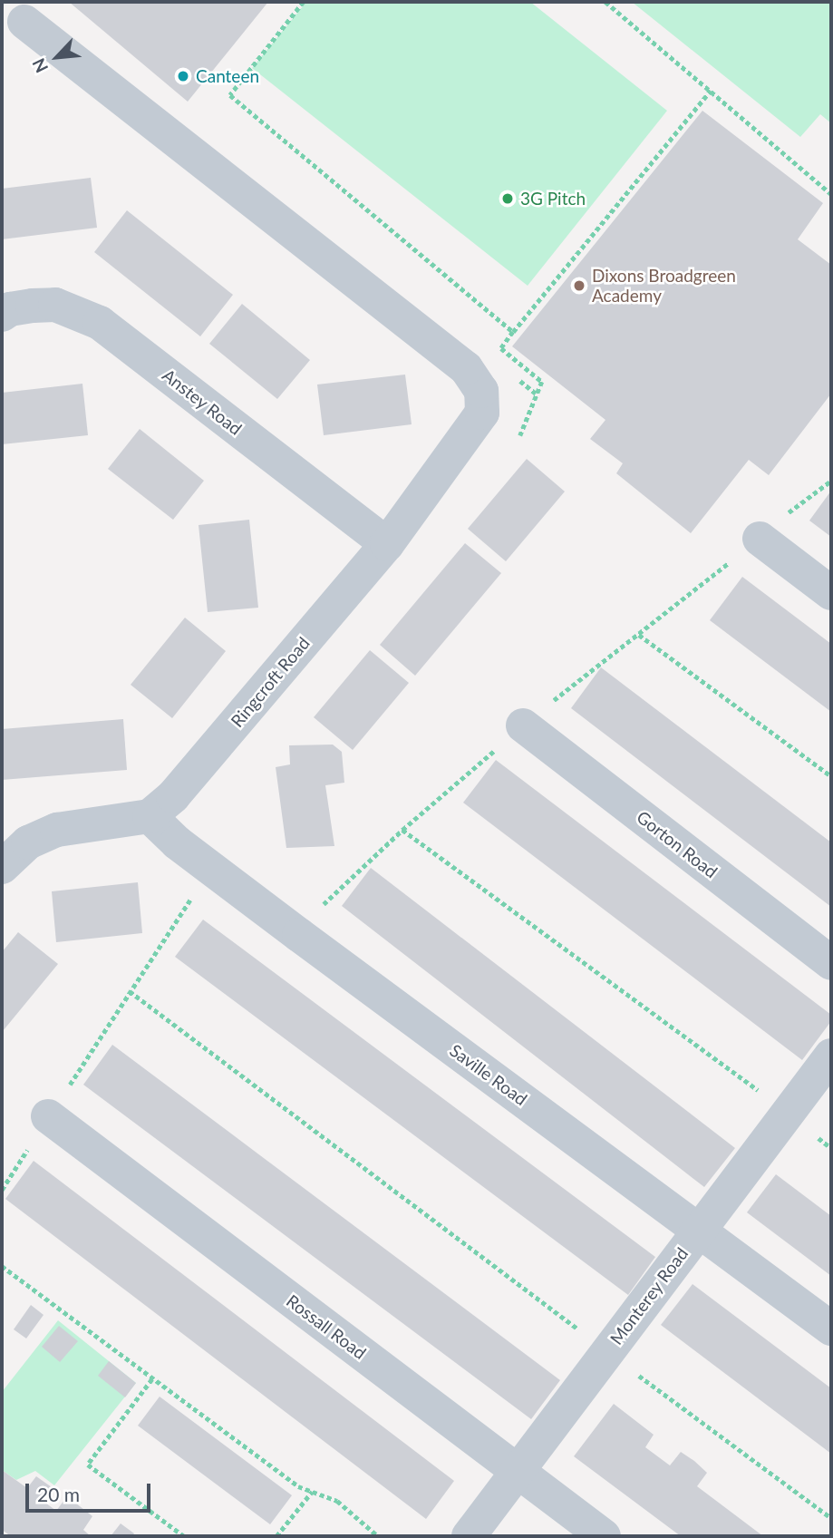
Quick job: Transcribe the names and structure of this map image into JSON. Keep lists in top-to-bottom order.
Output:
{
  "streets": {
    "street": [
      "Anstey Road",
      "Ringcroft Road",
      "Gorton Road",
      "Saville Road",
      "Monterey Road",
      "Rossall Road"
    ]
  },
  "crossings": [
    ["Anstey Road", "Ringcroft Road"],
    ["Ringcroft Road", "Saville Road"],
    ["Saville Road", "Monterey Road"],
    ["Monterey Road", "Rossall Road"]
  ],
  "places": ["Canteen", "3G Pitch", "Dixons Broadgreen Academy"],
  "scale_bar": "20 m",
  "north": "bottom left"
}
